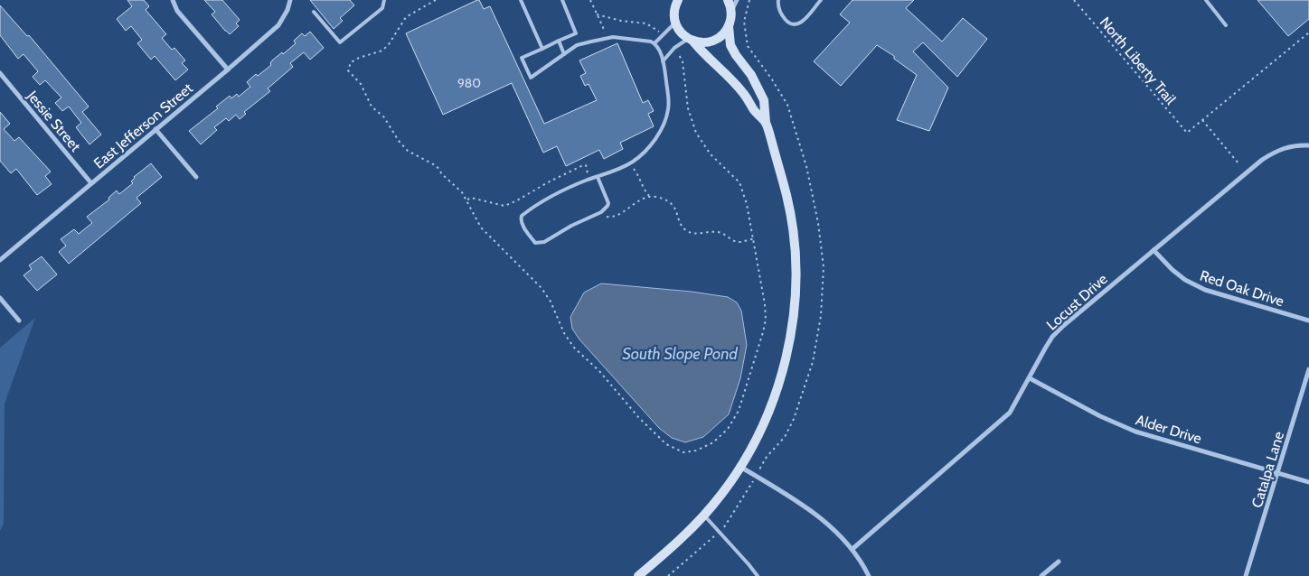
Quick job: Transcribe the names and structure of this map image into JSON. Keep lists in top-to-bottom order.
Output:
{
  "streets": {
    "street": [
      "Jessie Street",
      "East Jefferson Street",
      "Red Oak Drive",
      "Locust Drive",
      "Alder Drive",
      "Catalpa Lane"
    ],
    "path": ["North Liberty Trail"]
  },
  "crossings": [
    ["Jessie Street", "East Jefferson Street"],
    ["Red Oak Drive", "Locust Drive"],
    ["Locust Drive", "Alder Drive"],
    ["Alder Drive", "Catalpa Lane"]
  ],
  "water": ["South Slope Pond"],
  "house_numbers": ["980"]
}
